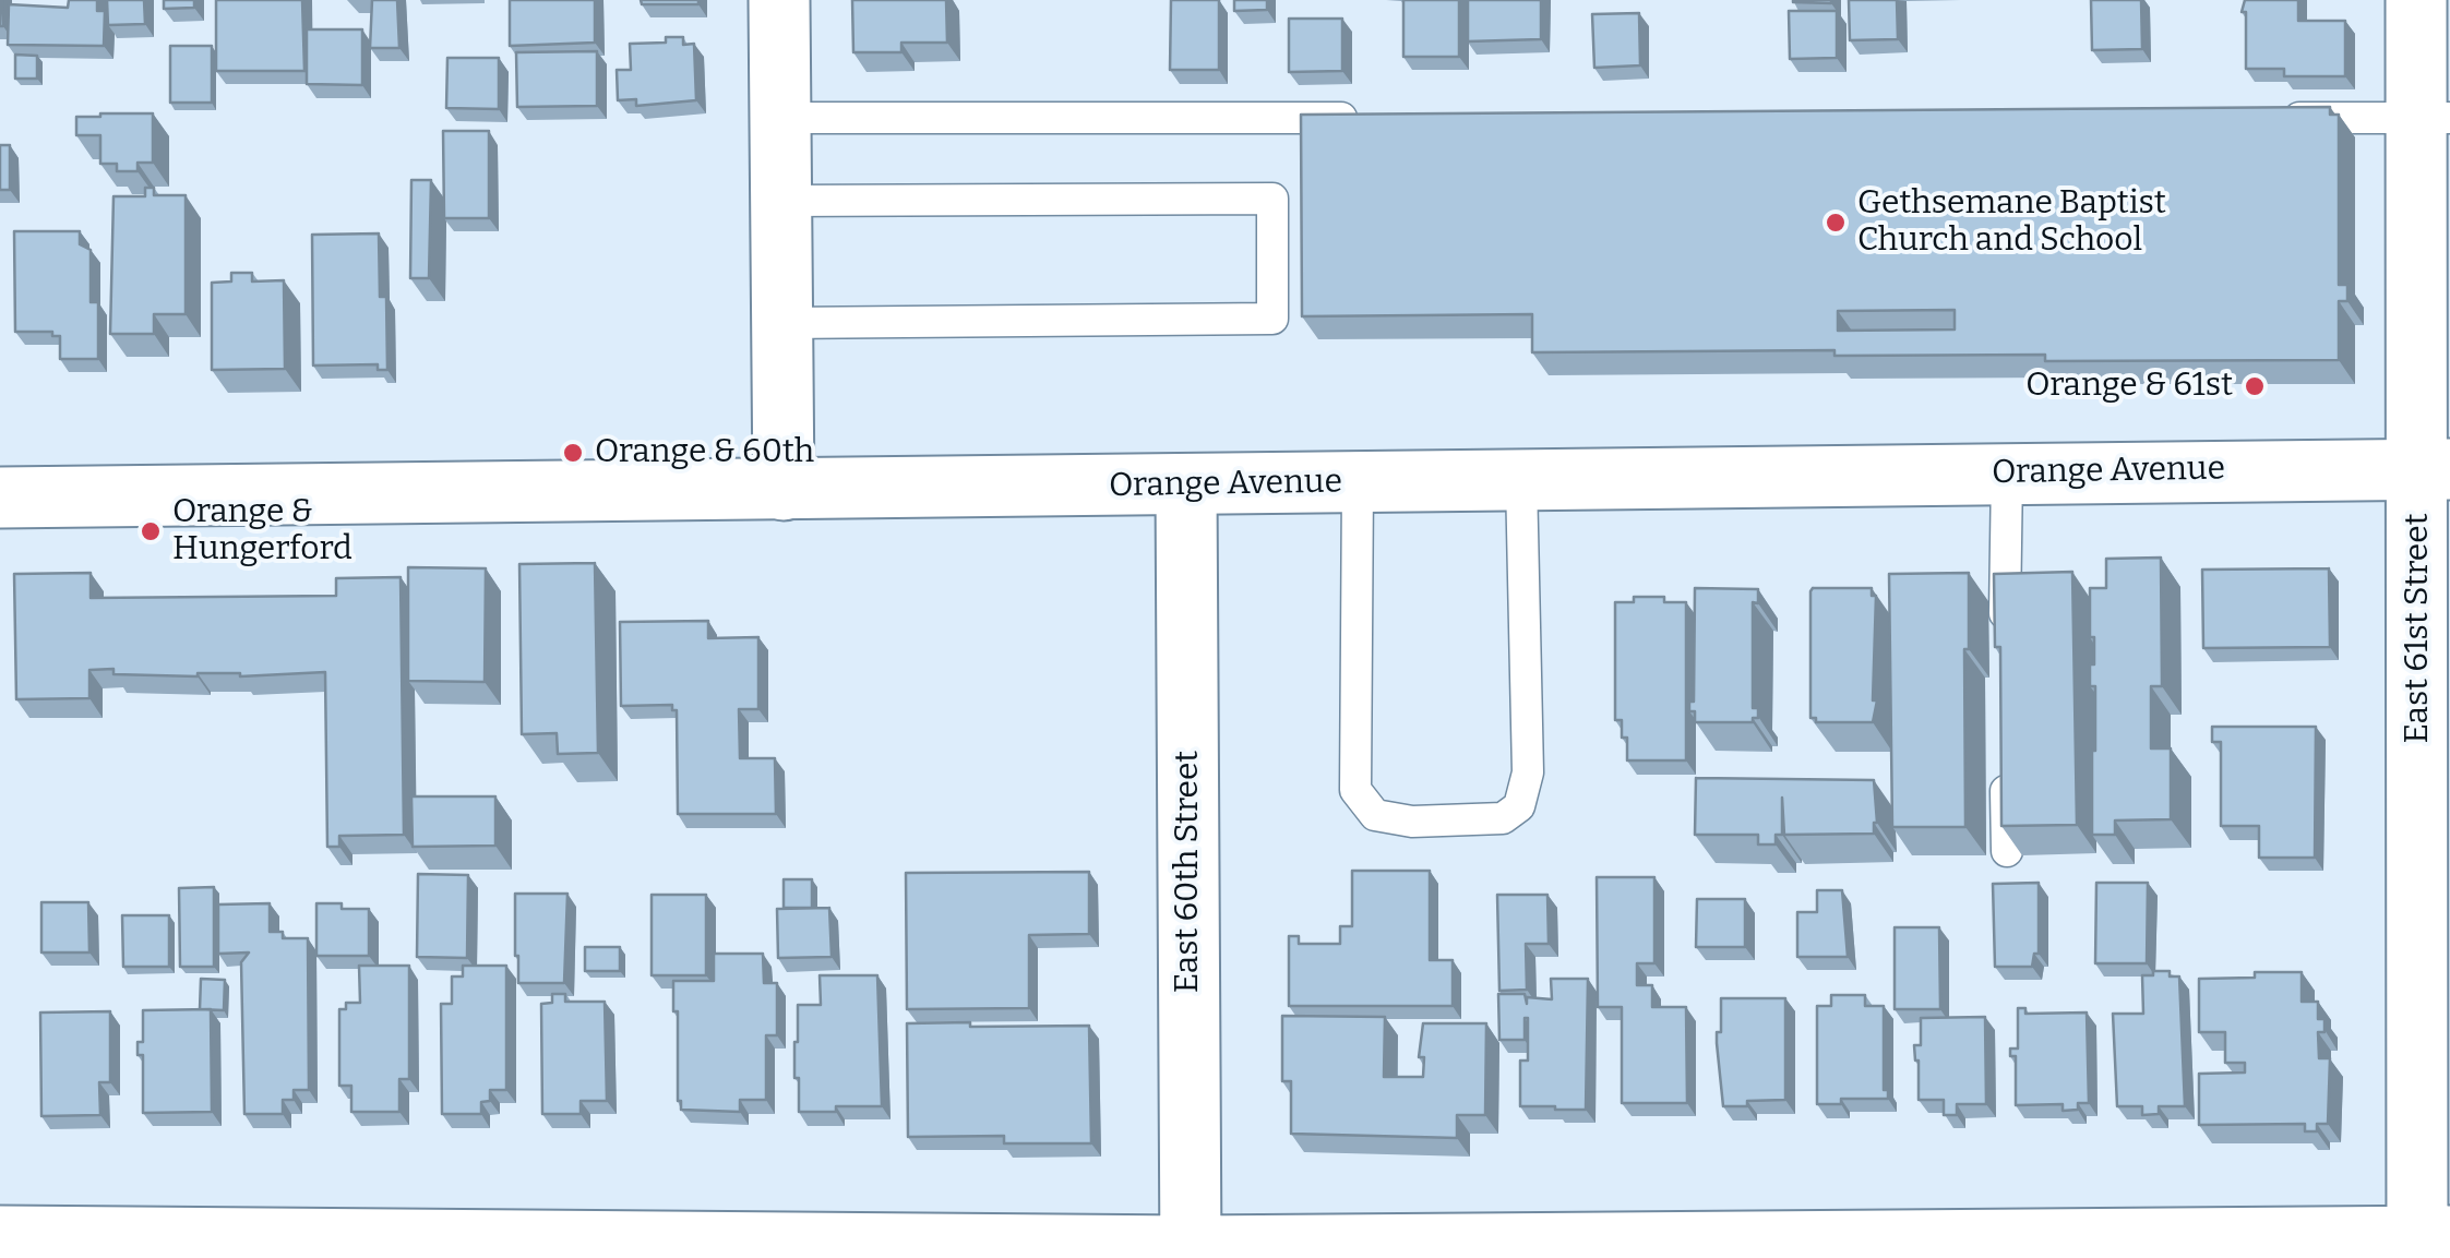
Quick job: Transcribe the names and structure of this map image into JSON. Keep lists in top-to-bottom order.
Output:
{
  "streets": {
    "street": ["Orange Avenue", "East 61st Street", "East 60th Street"]
  },
  "crossings": [
    ["Orange Avenue", "East 61st Street"],
    ["Orange Avenue", "East 60th Street"]
  ],
  "places": [
    "Gethsemane Baptist Church and School",
    "Orange & 61st",
    "Orange & 60th",
    "Orange & Hungerford"
  ]
}
